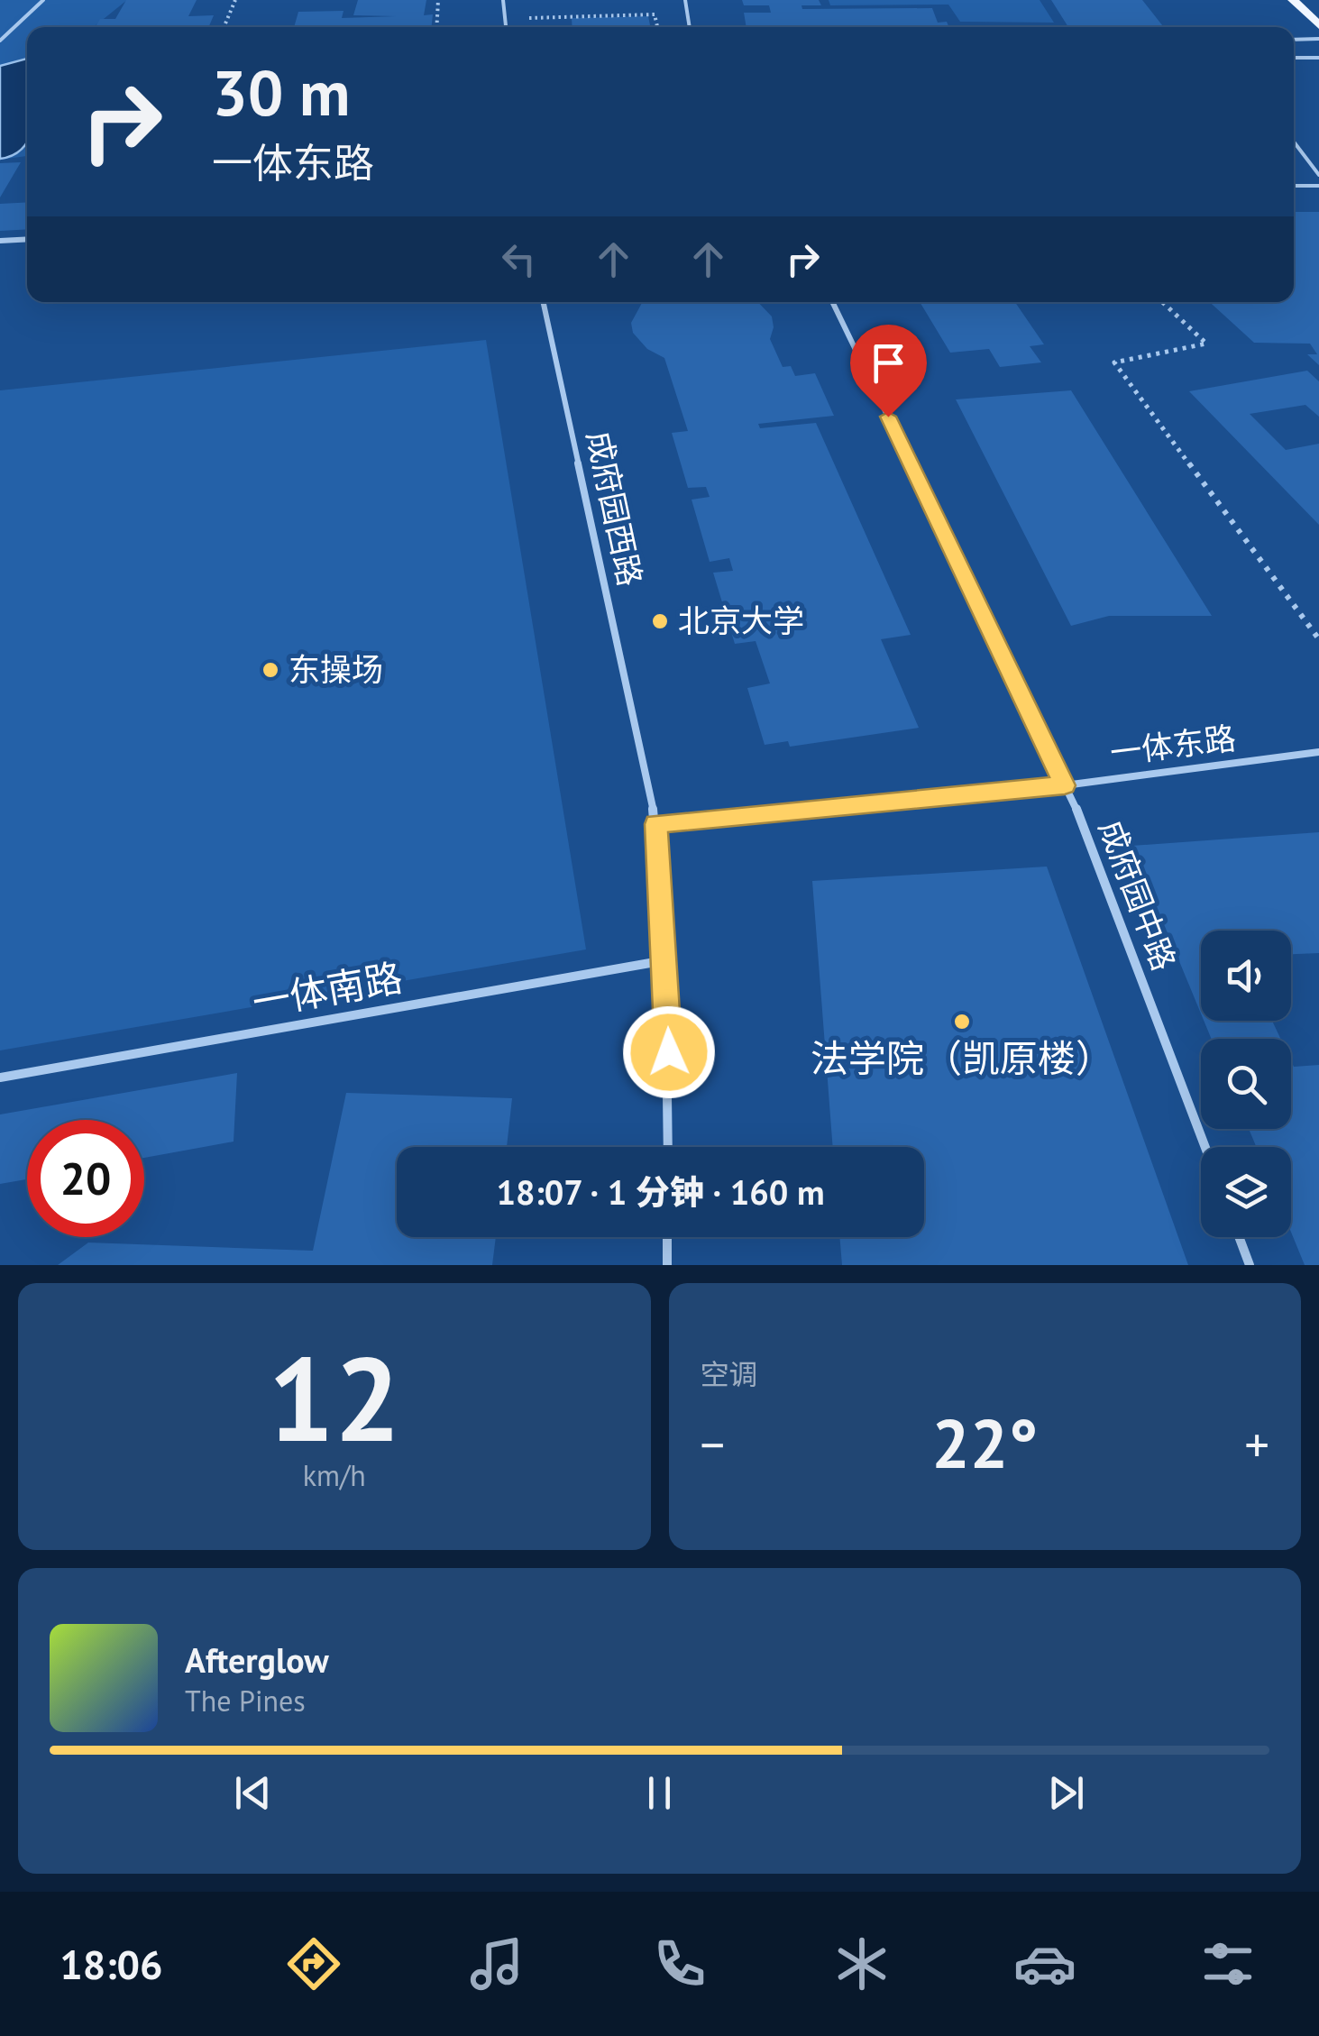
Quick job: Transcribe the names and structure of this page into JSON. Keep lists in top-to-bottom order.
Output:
{
  "streets": {
    "lane": [
      "成府园西路",
      "一体东路",
      "成府园中路",
      "一体南路"
    ]
  },
  "crossings": [
    ["成府园西路", "一体东路"],
    ["成府园西路", "一体南路"],
    ["一体东路", "成府园中路"]
  ],
  "places": ["北京大学", "东操场", "法学院（凯原楼）"],
  "page": {
    "turn": ["30 m", "一体东路"],
    "limit": "20",
    "trip": "18:07 · 1 分钟 · 160 m",
    "tile": [
      ["12", "km/h"],
      "空调"
    ],
    "heat": ["−", "22°", "+"],
    "song": ["Afterglow", "The Pines"],
    "tabs": "18:06"
  }
}
